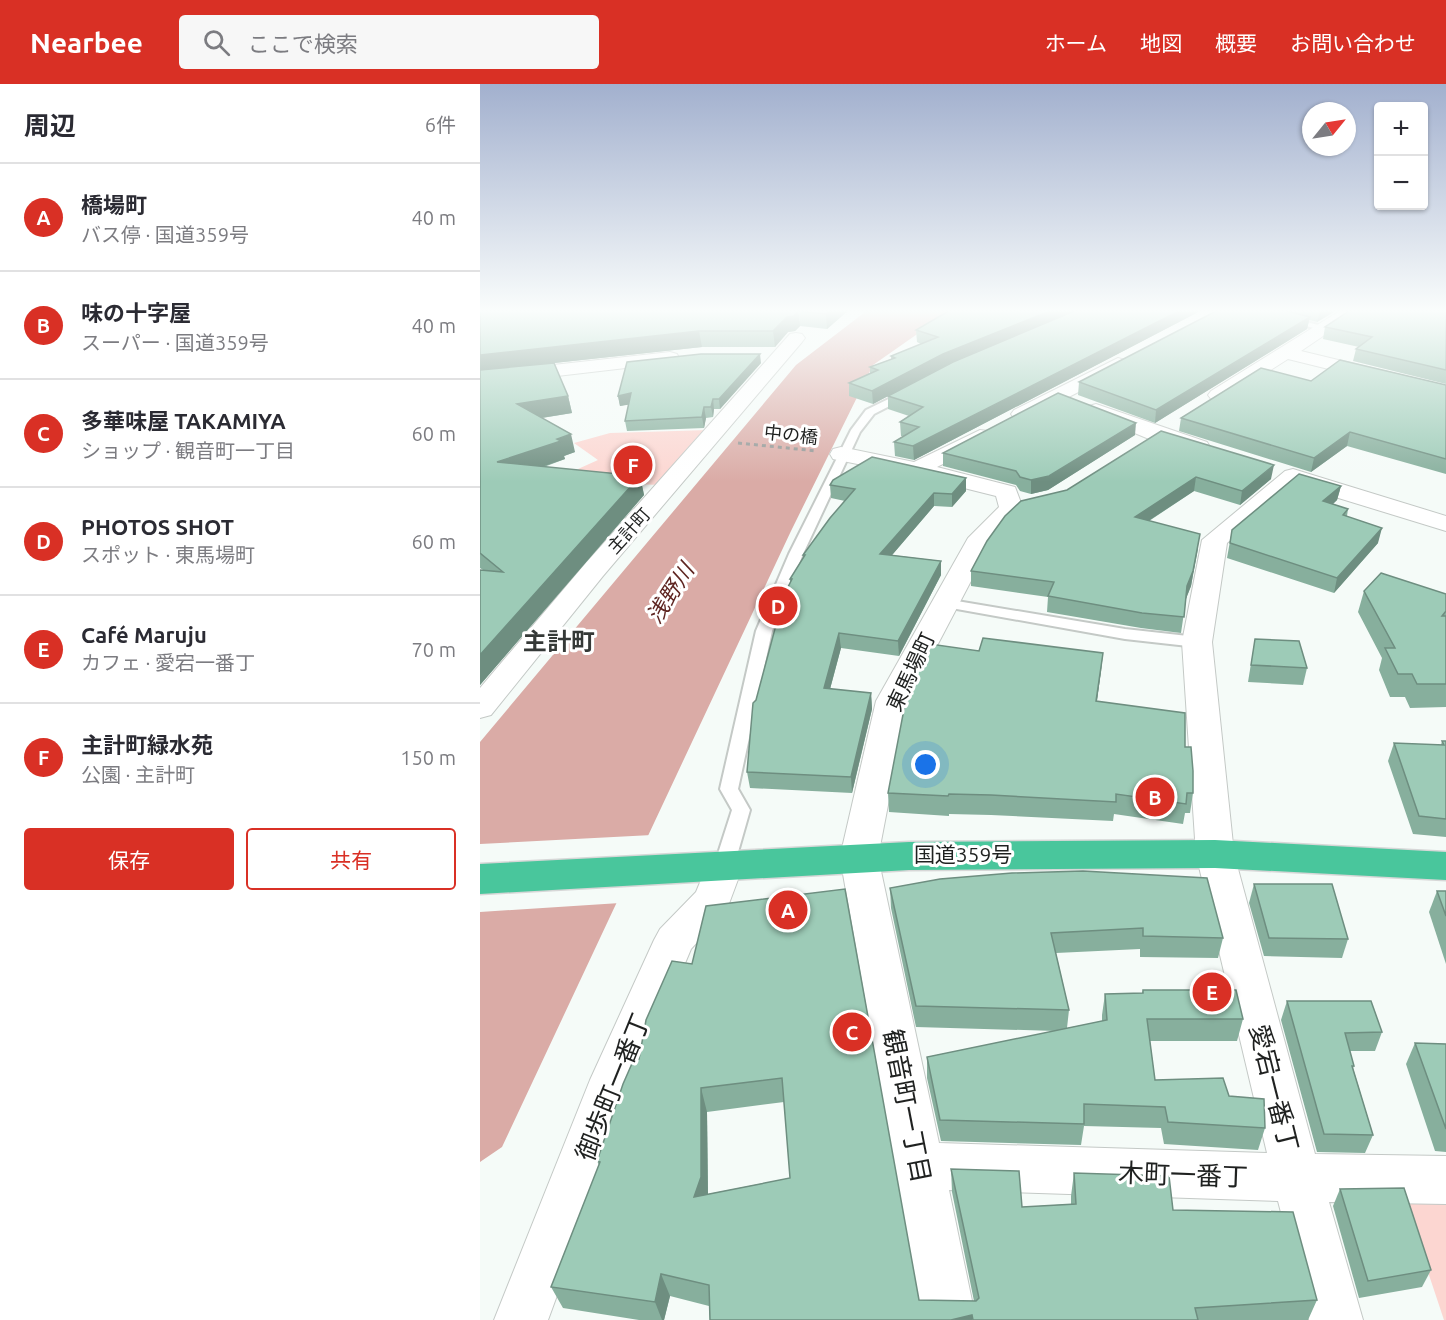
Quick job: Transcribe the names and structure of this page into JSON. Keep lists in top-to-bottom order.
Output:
{
  "streets": {
    "highway": ["国道359号"],
    "street": [
      "主計町",
      "東馬場町",
      "御歩町一番丁",
      "愛宕一番丁",
      "観音町一丁目",
      "木町一番丁"
    ],
    "path": ["中の橋"]
  },
  "crossings": [
    ["東馬場町", "国道359号"],
    ["東馬場町", "観音町一丁目"],
    ["国道359号", "御歩町一番丁"],
    ["国道359号", "愛宕一番丁"],
    ["国道359号", "観音町一丁目"],
    ["愛宕一番丁", "木町一番丁"],
    ["観音町一丁目", "木町一番丁"]
  ],
  "districts": ["主計町"],
  "water": ["浅野川"],
  "north": "top right",
  "page": {
    "header": "Nearbee",
    "search": "ここで検索",
    "nav": [
      "ホーム",
      "地図",
      "概要",
      "お問い合わせ"
    ],
    "heading": ["周辺", "6件"],
    "map_buttons": ["+", "−"],
    "list": [
      {
        "mark": "A",
        "name": "橋場町",
        "note": "バス停 · 国道359号",
        "value": "40 m"
      },
      {
        "mark": "B",
        "name": "味の十字屋",
        "note": "スーパー · 国道359号",
        "value": "40 m"
      },
      {
        "mark": "C",
        "name": "多華味屋 TAKAMIYA",
        "note": "ショップ · 観音町一丁目",
        "value": "60 m"
      },
      {
        "mark": "D",
        "name": "PHOTOS SHOT",
        "note": "スポット · 東馬場町",
        "value": "60 m"
      },
      {
        "mark": "E",
        "name": "Café Maruju",
        "note": "カフェ · 愛宕一番丁",
        "value": "70 m"
      },
      {
        "mark": "F",
        "name": "主計町緑水苑",
        "note": "公園 · 主計町",
        "value": "150 m"
      }
    ],
    "pins": [
      "F",
      "D",
      "B",
      "A",
      "E",
      "C"
    ],
    "buttons": ["保存", "共有"]
  }
}
